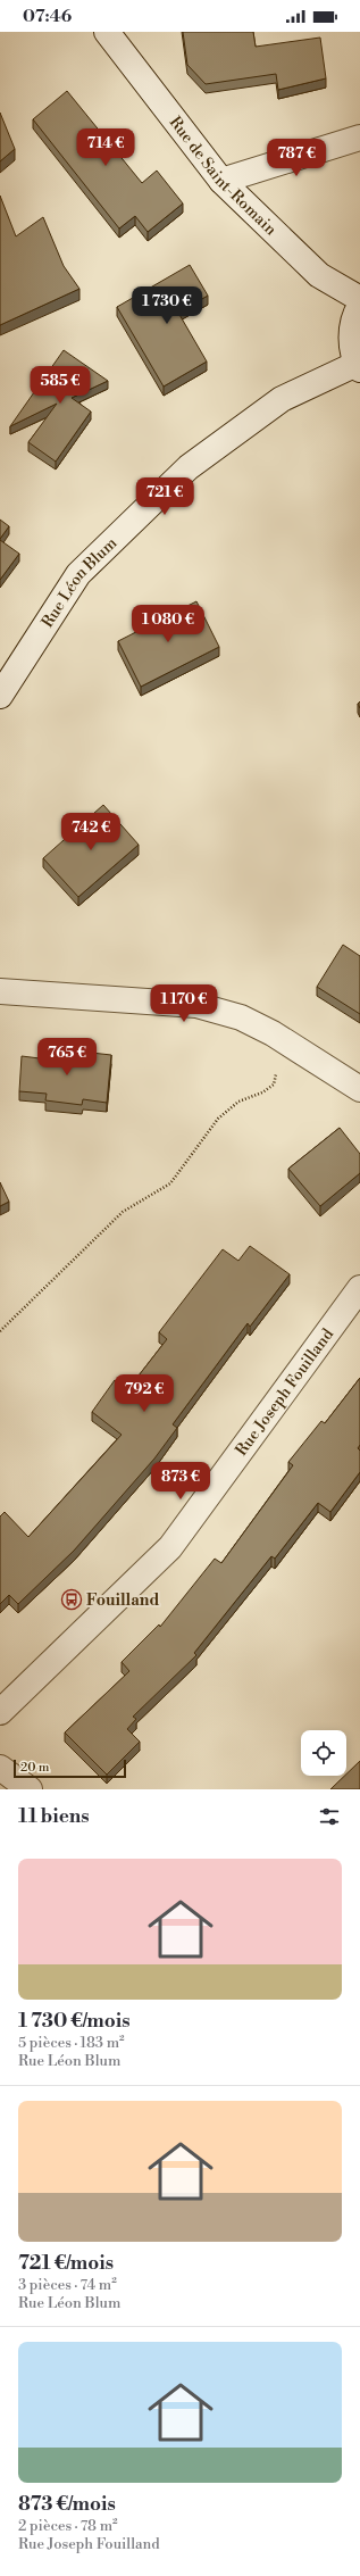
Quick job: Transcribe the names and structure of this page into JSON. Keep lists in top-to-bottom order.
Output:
{
  "streets": {
    "street": ["Rue de Saint-Romain", "Rue Léon Blum", "Rue Joseph Fouilland"]
  },
  "places": {
    "bus stop": ["Fouilland"]
  },
  "scale_bar": "20 m",
  "page": {
    "status": "07:46",
    "price": [
      "714 €",
      "787 €",
      "1 730 €",
      "585 €",
      "721 €",
      "1 080 €",
      "742 €",
      "1 170 €",
      "765 €",
      "792 €",
      "873 €"
    ],
    "scale": "20 m",
    "heading": "11 biens",
    "list": [
      {
        "name": "1 730 €/mois",
        "note": "5 pièces · 183 m² · Rue Léon Blum"
      },
      {
        "name": "721 €/mois",
        "note": "3 pièces · 74 m² · Rue Léon Blum"
      },
      {
        "name": "873 €/mois",
        "note": "2 pièces · 78 m² · Rue Joseph Fouilland"
      }
    ]
  }
}
